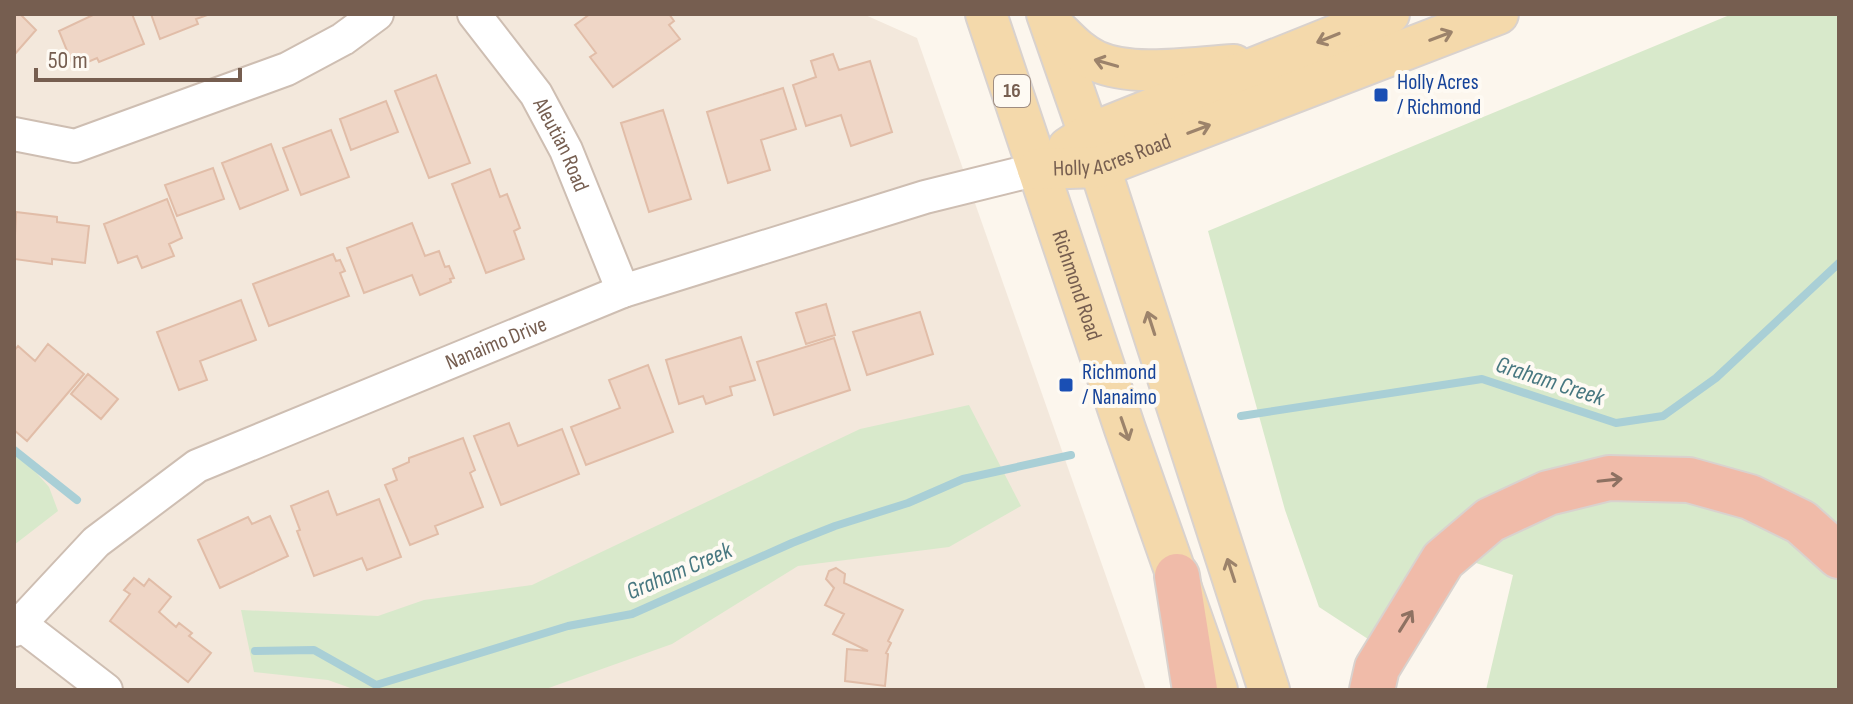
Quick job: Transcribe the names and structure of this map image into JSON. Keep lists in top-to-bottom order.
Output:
{
  "streets": {
    "main road": ["16", "Holly Acres Road", "Richmond Road"],
    "street": ["Aleutian Road", "Nanaimo Drive"]
  },
  "crossings": [
    ["Aleutian Road", "Nanaimo Drive"],
    ["Holly Acres Road", "Richmond Road"],
    ["Holly Acres Road", "Nanaimo Drive"],
    ["Richmond Road", "Nanaimo Drive"]
  ],
  "water": ["Graham Creek"],
  "places": {
    "transit": ["Holly Acres / Richmond", "Richmond / Nanaimo"]
  },
  "scale_bar": "50 m"
}
